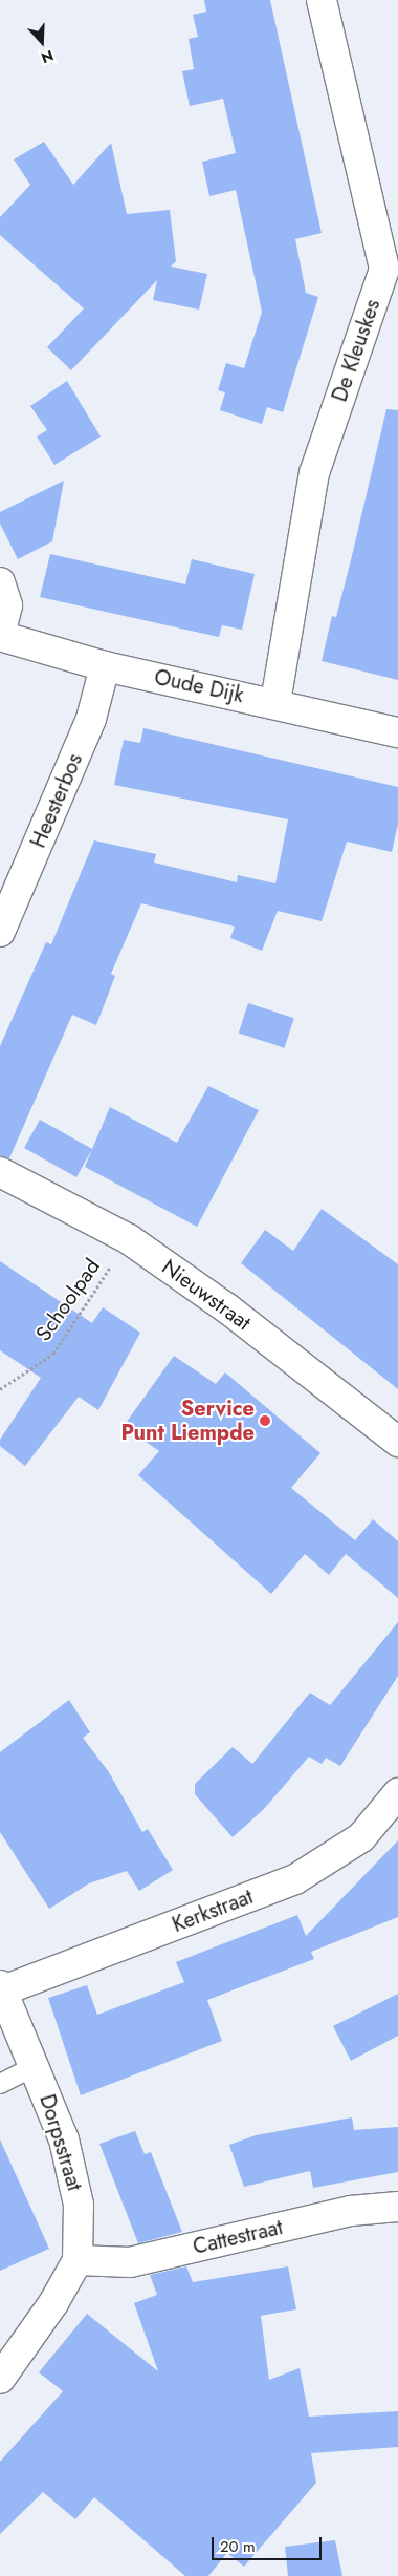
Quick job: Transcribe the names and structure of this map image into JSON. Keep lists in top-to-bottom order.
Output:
{
  "streets": {
    "street": [
      "De Kleuskes",
      "Oude Dijk",
      "Heesterbos",
      "Nieuwstraat",
      "Kerkstraat",
      "Dorpsstraat",
      "Cattestraat"
    ],
    "path": ["Schoolpad"]
  },
  "crossings": [
    ["De Kleuskes", "Oude Dijk"],
    ["Oude Dijk", "Heesterbos"],
    ["Nieuwstraat", "Schoolpad"],
    ["Kerkstraat", "Dorpsstraat"],
    ["Dorpsstraat", "Cattestraat"]
  ],
  "places": ["Service Punt Liempde"],
  "scale_bar": "20 m",
  "north": "bottom"
}
